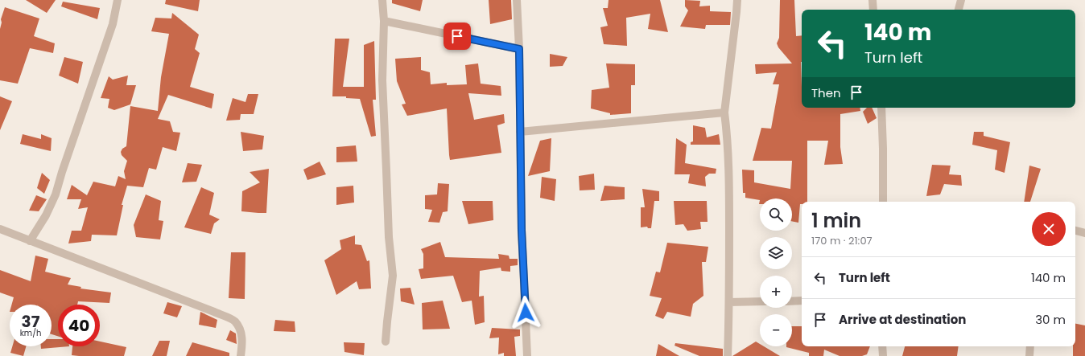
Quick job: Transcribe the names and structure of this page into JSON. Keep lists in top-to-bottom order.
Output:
{
  "page": {
    "turn": ["140 m", "Turn left"],
    "then": "Then",
    "map_buttons": ["+", "−"],
    "heading": ["1 min", "170 m · 21:07"],
    "list": [
      {
        "name": "Turn left",
        "value": "140 m"
      },
      {
        "name": "Arrive at destination",
        "value": "30 m"
      }
    ],
    "speed": "37 km/h",
    "limit": "40"
  }
}
